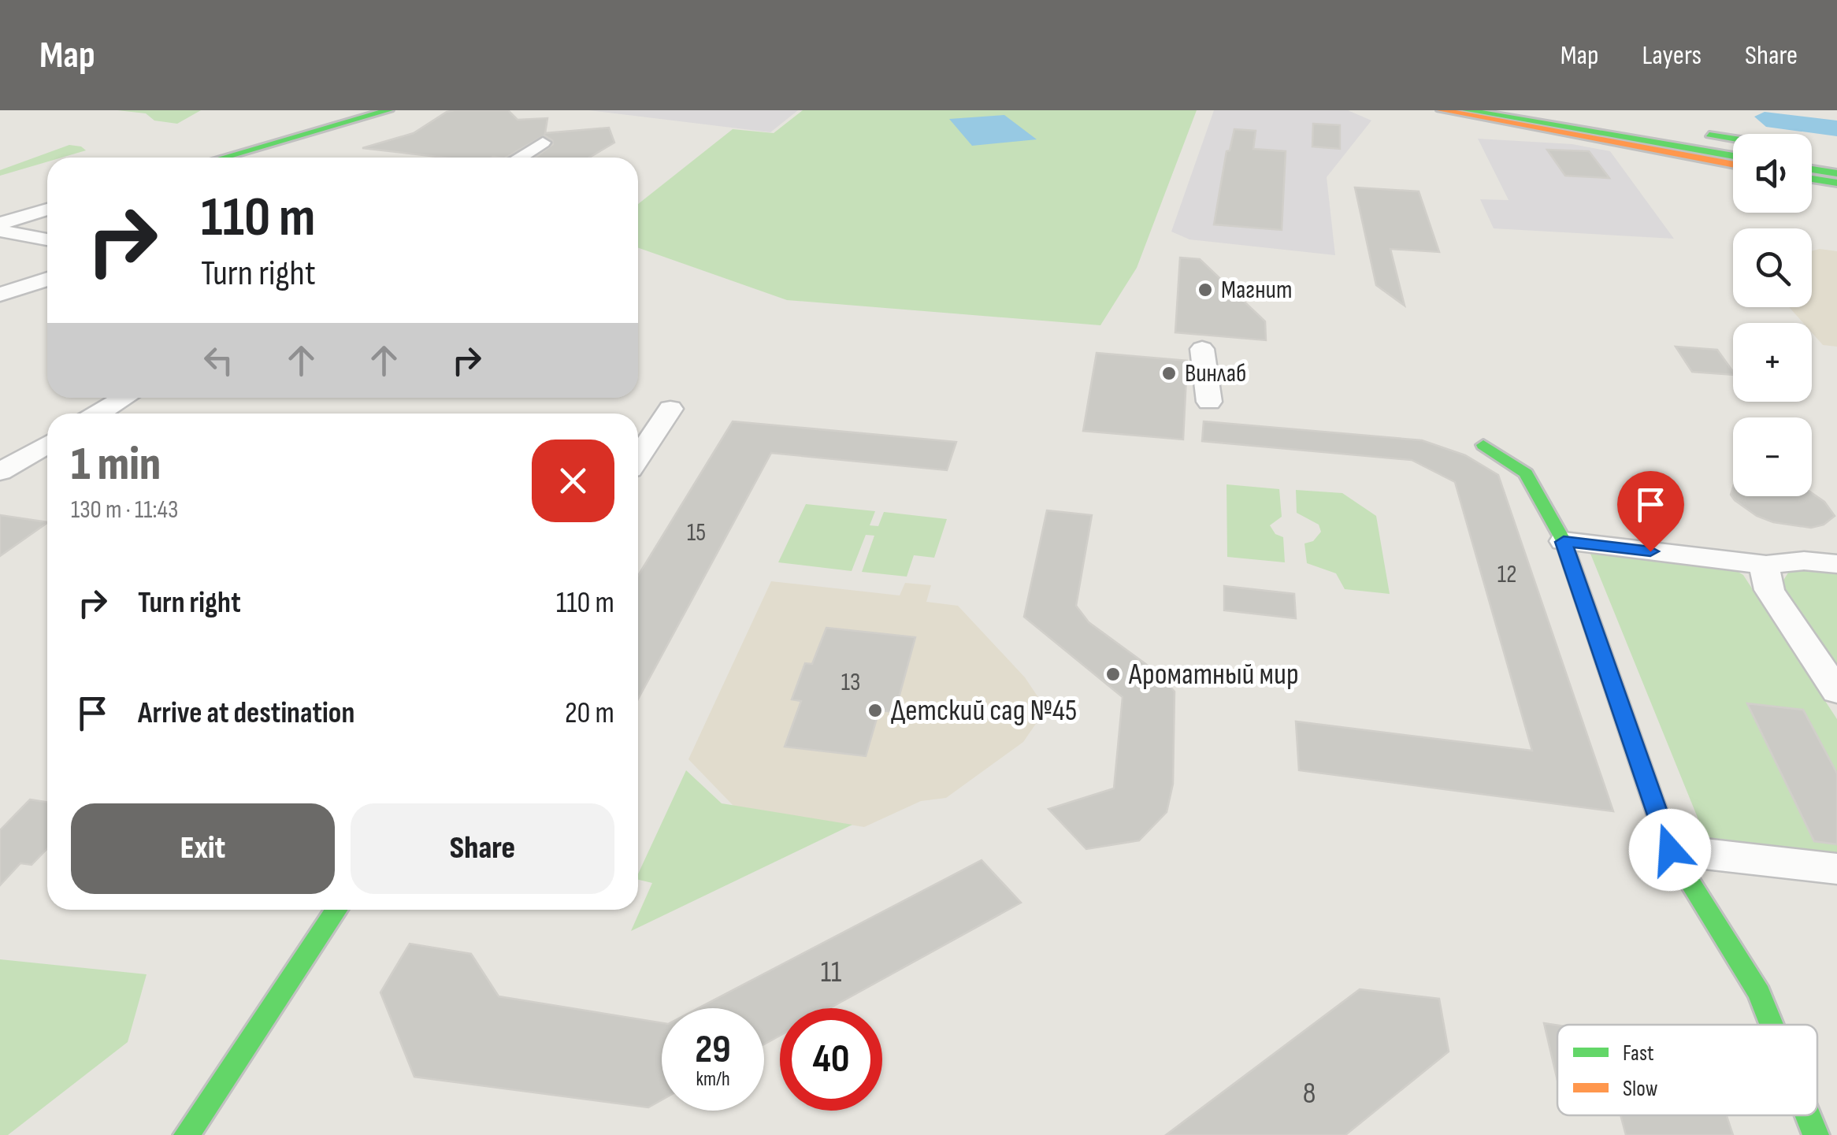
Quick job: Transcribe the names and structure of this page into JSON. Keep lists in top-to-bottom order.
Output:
{
  "places": [
    "Магнит",
    "Винлаб",
    "Ароматный мир",
    "Детский сад №45"
  ],
  "house_numbers": [
    "15",
    "12",
    "13",
    "11",
    "8"
  ],
  "legend": ["Fast", "Slow"],
  "page": {
    "header": "Map",
    "nav": ["Map", "Layers", "Share"],
    "map_buttons": ["+", "−"],
    "turn": ["110 m", "Turn right"],
    "heading": ["1 min", "130 m · 11:43"],
    "list": [
      {
        "name": "Turn right",
        "value": "110 m"
      },
      {
        "name": "Arrive at destination",
        "value": "20 m"
      }
    ],
    "buttons": ["Exit", "Share"],
    "speed": "29 km/h",
    "limit": "40"
  }
}
